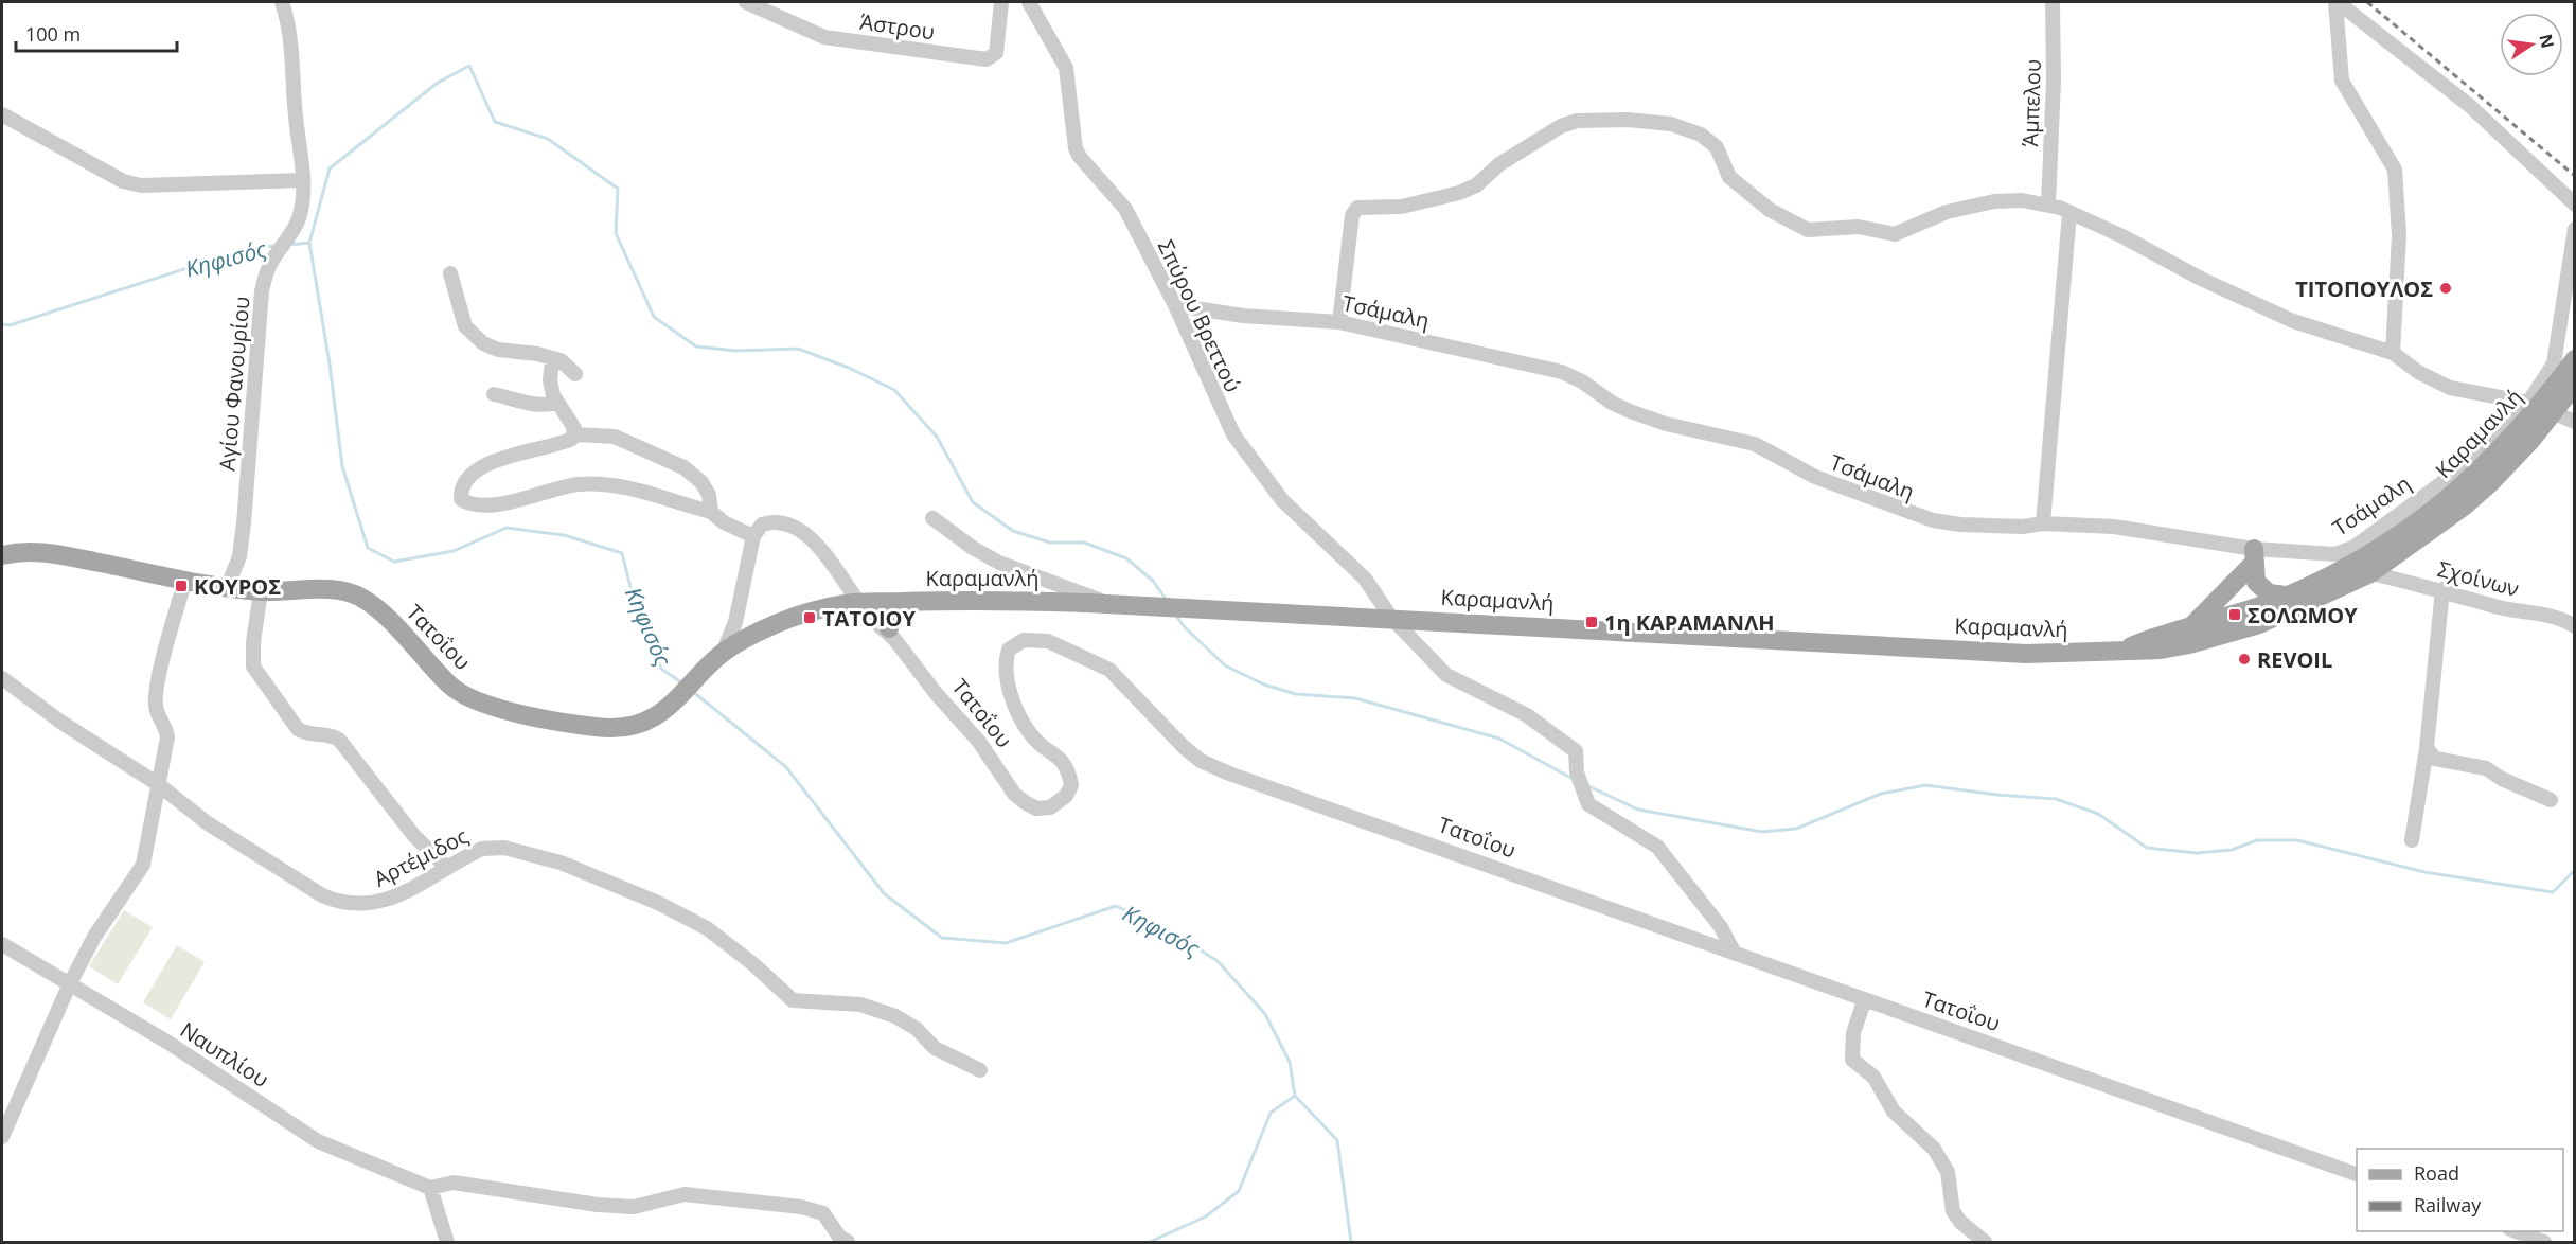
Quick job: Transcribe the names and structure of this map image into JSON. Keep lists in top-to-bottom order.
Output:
{
  "streets": {
    "main road": ["Καραμανλή", "Τατοΐου"],
    "street": [
      "Άστρου",
      "Άμπελου",
      "Τσάμαλη",
      "Σπύρου Βρεττού",
      "Αγίου Φανουρίου",
      "Σχοίνων",
      "Αρτέμιδος",
      "Ναυπλίου"
    ]
  },
  "crossings": [
    ["Τσάμαλη", "Σπύρου Βρεττού"],
    ["Σπύρου Βρεττού", "Καραμανλή"],
    ["Σπύρου Βρεττού", "Τατοΐου"],
    ["Αγίου Φανουρίου", "Τατοΐου"],
    ["Καραμανλή", "Σχοίνων"],
    ["Καραμανλή", "Τατοΐου"]
  ],
  "water": ["Κηφισός"],
  "places": {
    "other": ["ΤΙΤΟΠΟΥΛΟΣ", "REVOIL"],
    "transit": [
      "ΚΟΥΡΟΣ",
      "ΣΟΛΩΜΟΥ",
      "ΤΑΤΟΙΟΥ",
      "1η ΚΑΡΑΜΑΝΛΗ"
    ]
  },
  "legend": ["Road", "Railway"],
  "scale_bar": "100 m",
  "north": "right"
}
